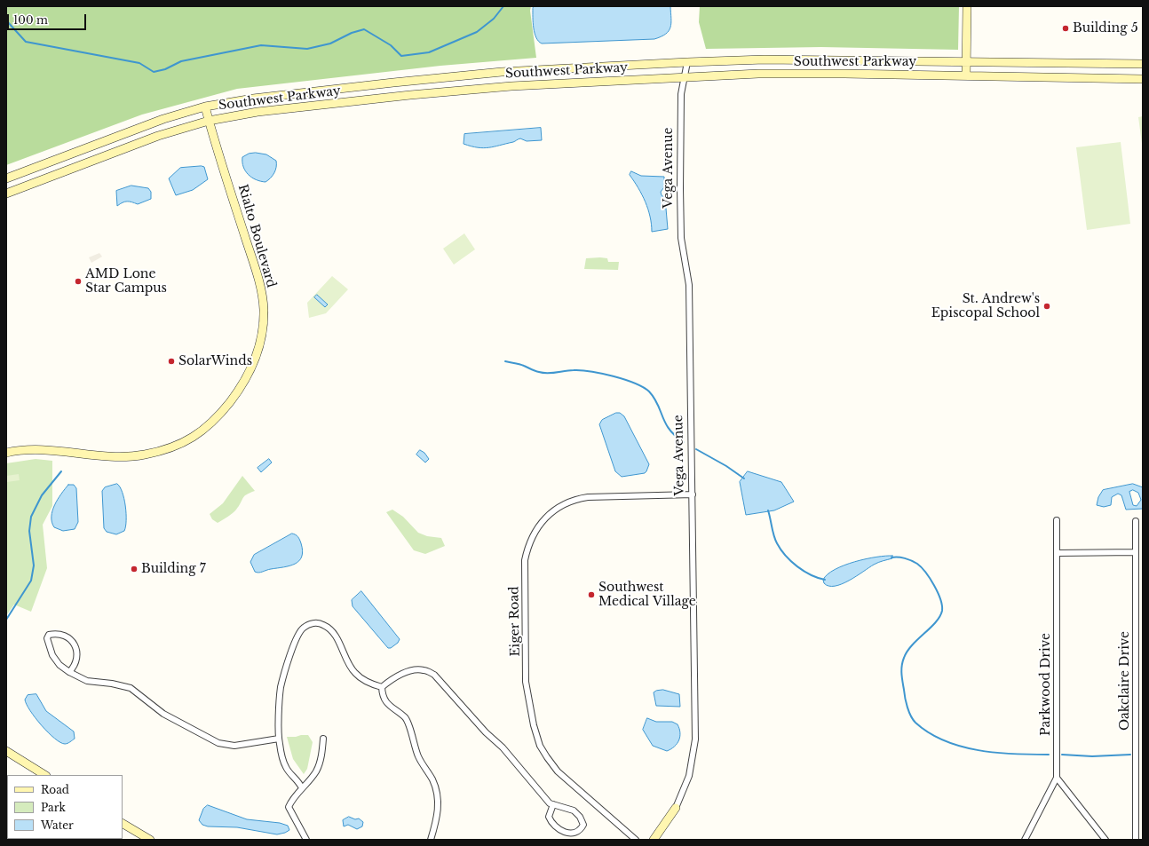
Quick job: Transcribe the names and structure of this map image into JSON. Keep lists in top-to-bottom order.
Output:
{
  "streets": {
    "main road": ["Southwest Parkway", "Vega Avenue", "Rialto Boulevard"],
    "street": ["Eiger Road", "Oakclaire Drive", "Parkwood Drive"]
  },
  "crossings": [
    ["Southwest Parkway", "Vega Avenue"],
    ["Southwest Parkway", "Rialto Boulevard"],
    ["Vega Avenue", "Eiger Road"]
  ],
  "places": [
    "Building 5",
    "AMD Lone Star Campus",
    "St. Andrew's Episcopal School",
    "SolarWinds",
    "Building 7",
    "Southwest Medical Village"
  ],
  "legend": ["Road", "Park", "Water"],
  "scale_bar": "100 m"
}
